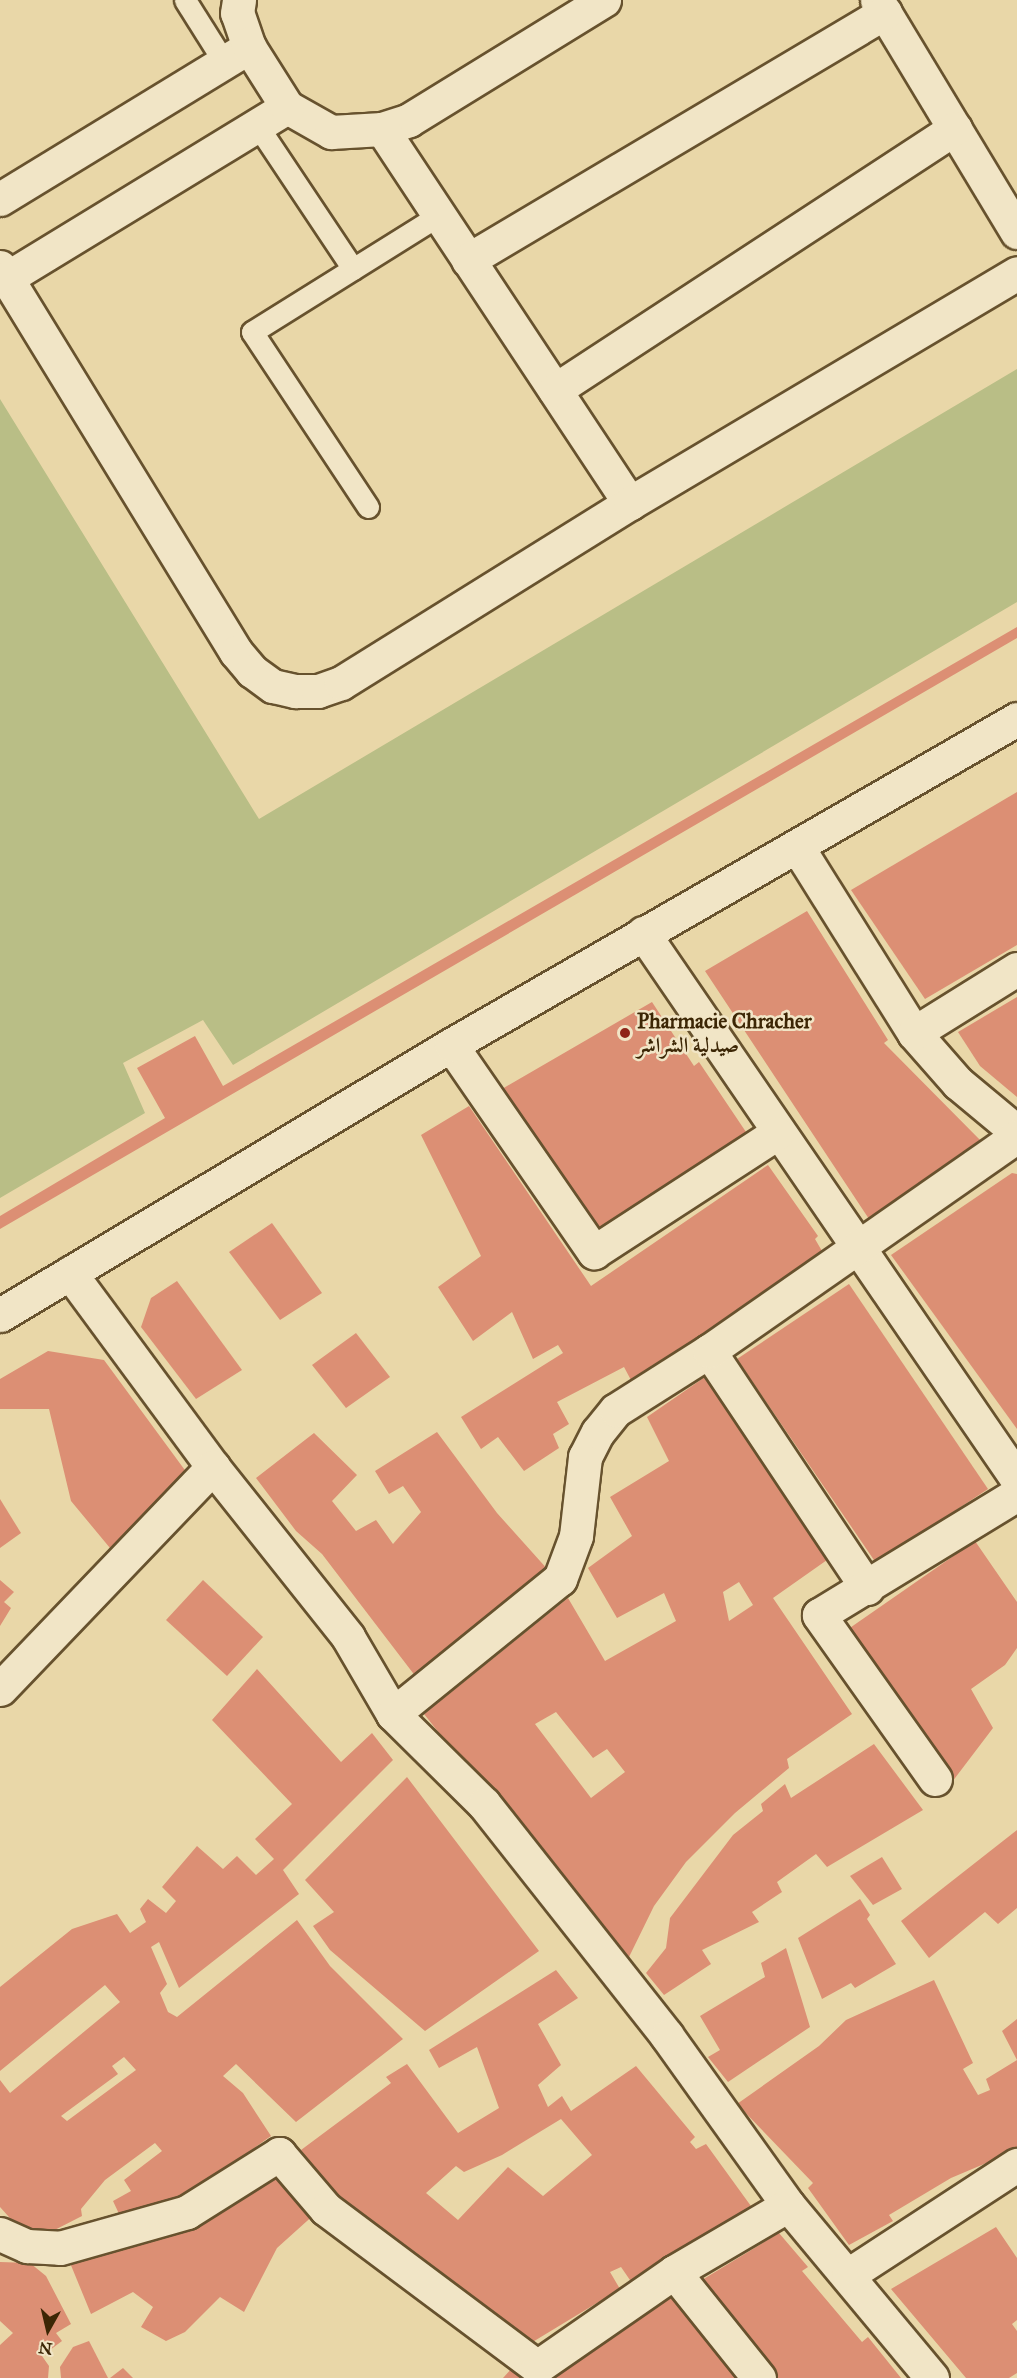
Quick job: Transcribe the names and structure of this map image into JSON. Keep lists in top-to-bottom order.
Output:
{
  "places": ["Pharmacie Chracher صيدلية الشراشر"],
  "north": "bottom"
}
